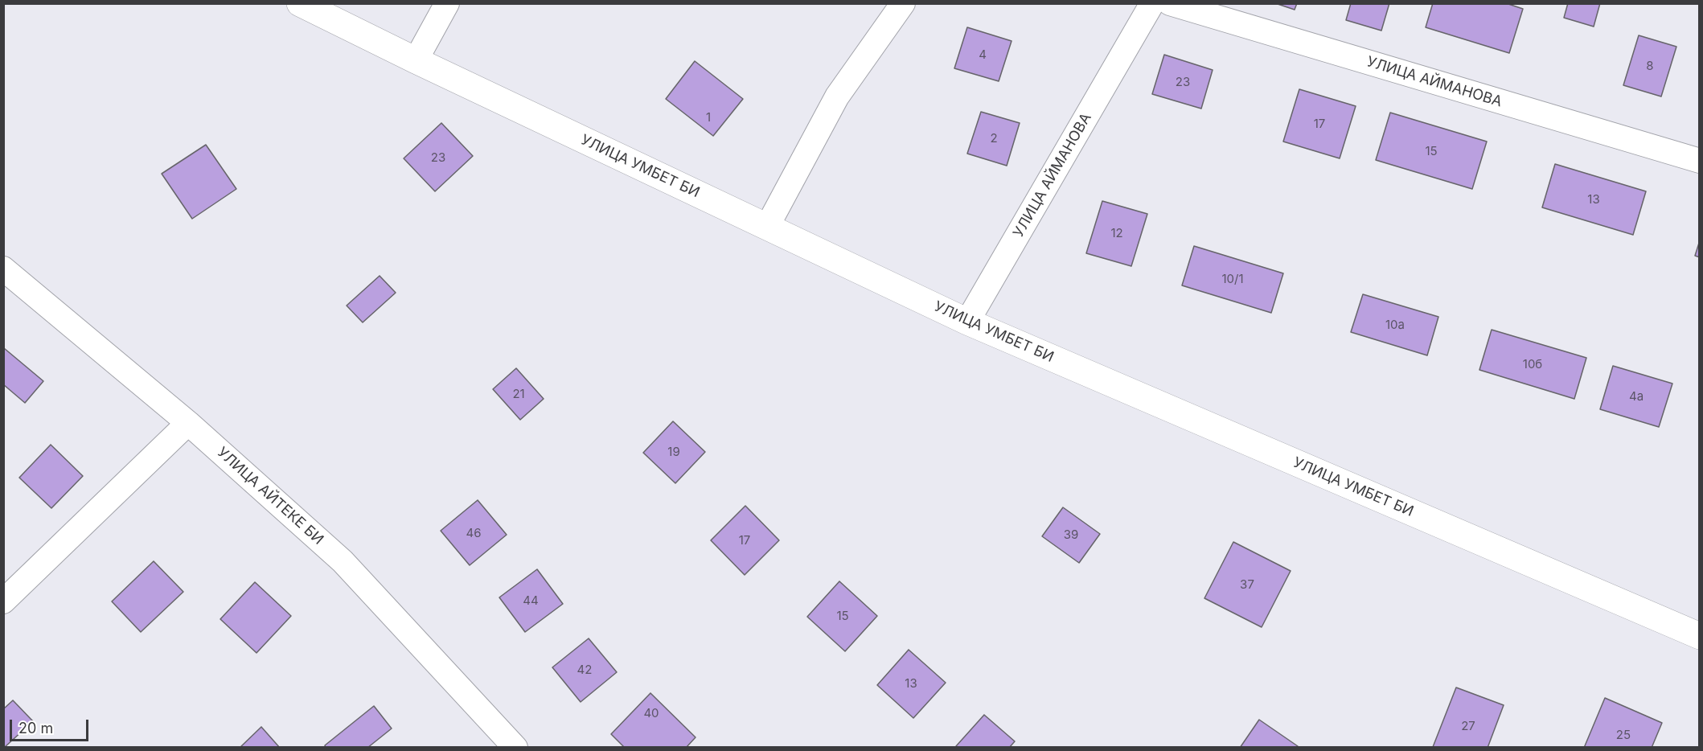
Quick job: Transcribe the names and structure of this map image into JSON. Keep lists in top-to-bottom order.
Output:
{
  "streets": {
    "street": ["УЛИЦА АЙМАНОВА", "УЛИЦА УМБЕТ БИ", "УЛИЦА АЙТЕКЕ БИ"]
  },
  "crossings": [
    ["УЛИЦА АЙМАНОВА", "УЛИЦА УМБЕТ БИ"]
  ],
  "house_numbers": [
    "4",
    "8",
    "23",
    "1",
    "17",
    "2",
    "15",
    "23",
    "13",
    "12",
    "10/1",
    "10а",
    "10б",
    "21",
    "4а",
    "19",
    "46",
    "39",
    "17",
    "37",
    "44",
    "15",
    "42",
    "13",
    "40",
    "27",
    "25"
  ],
  "scale_bar": "20 m"
}
